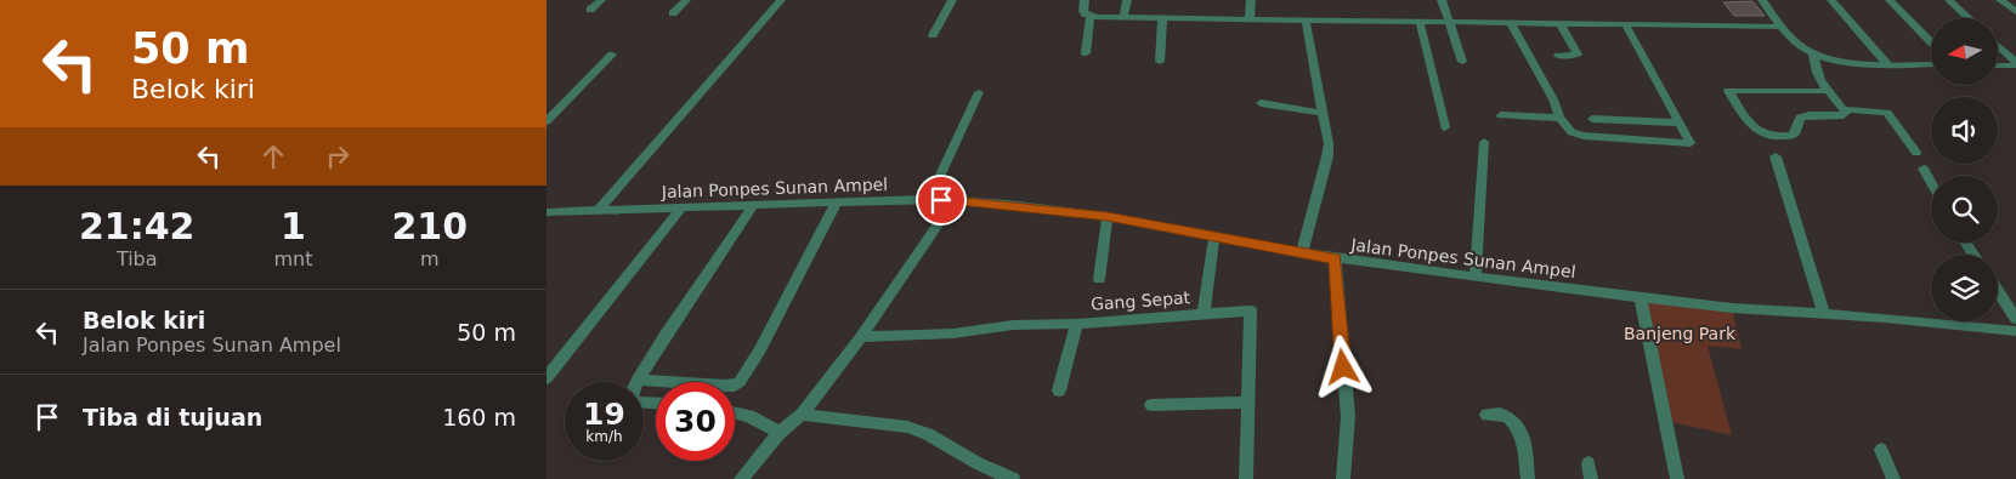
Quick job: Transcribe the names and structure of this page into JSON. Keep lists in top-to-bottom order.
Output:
{
  "streets": {
    "street": ["Jalan Ponpes Sunan Ampel", "Gang Sepat"]
  },
  "parks": ["Banjeng Park"],
  "north": "left",
  "page": {
    "turn": ["50 m", "Belok kiri"],
    "eta": [
      "21:42",
      "Tiba",
      "1",
      "mnt",
      "210",
      "m"
    ],
    "list": [
      {
        "name": "Belok kiri",
        "note": "Jalan Ponpes Sunan Ampel",
        "value": "50 m"
      },
      {
        "name": "Tiba di tujuan",
        "value": "160 m"
      }
    ],
    "speed": "19 km/h",
    "limit": "30"
  }
}
